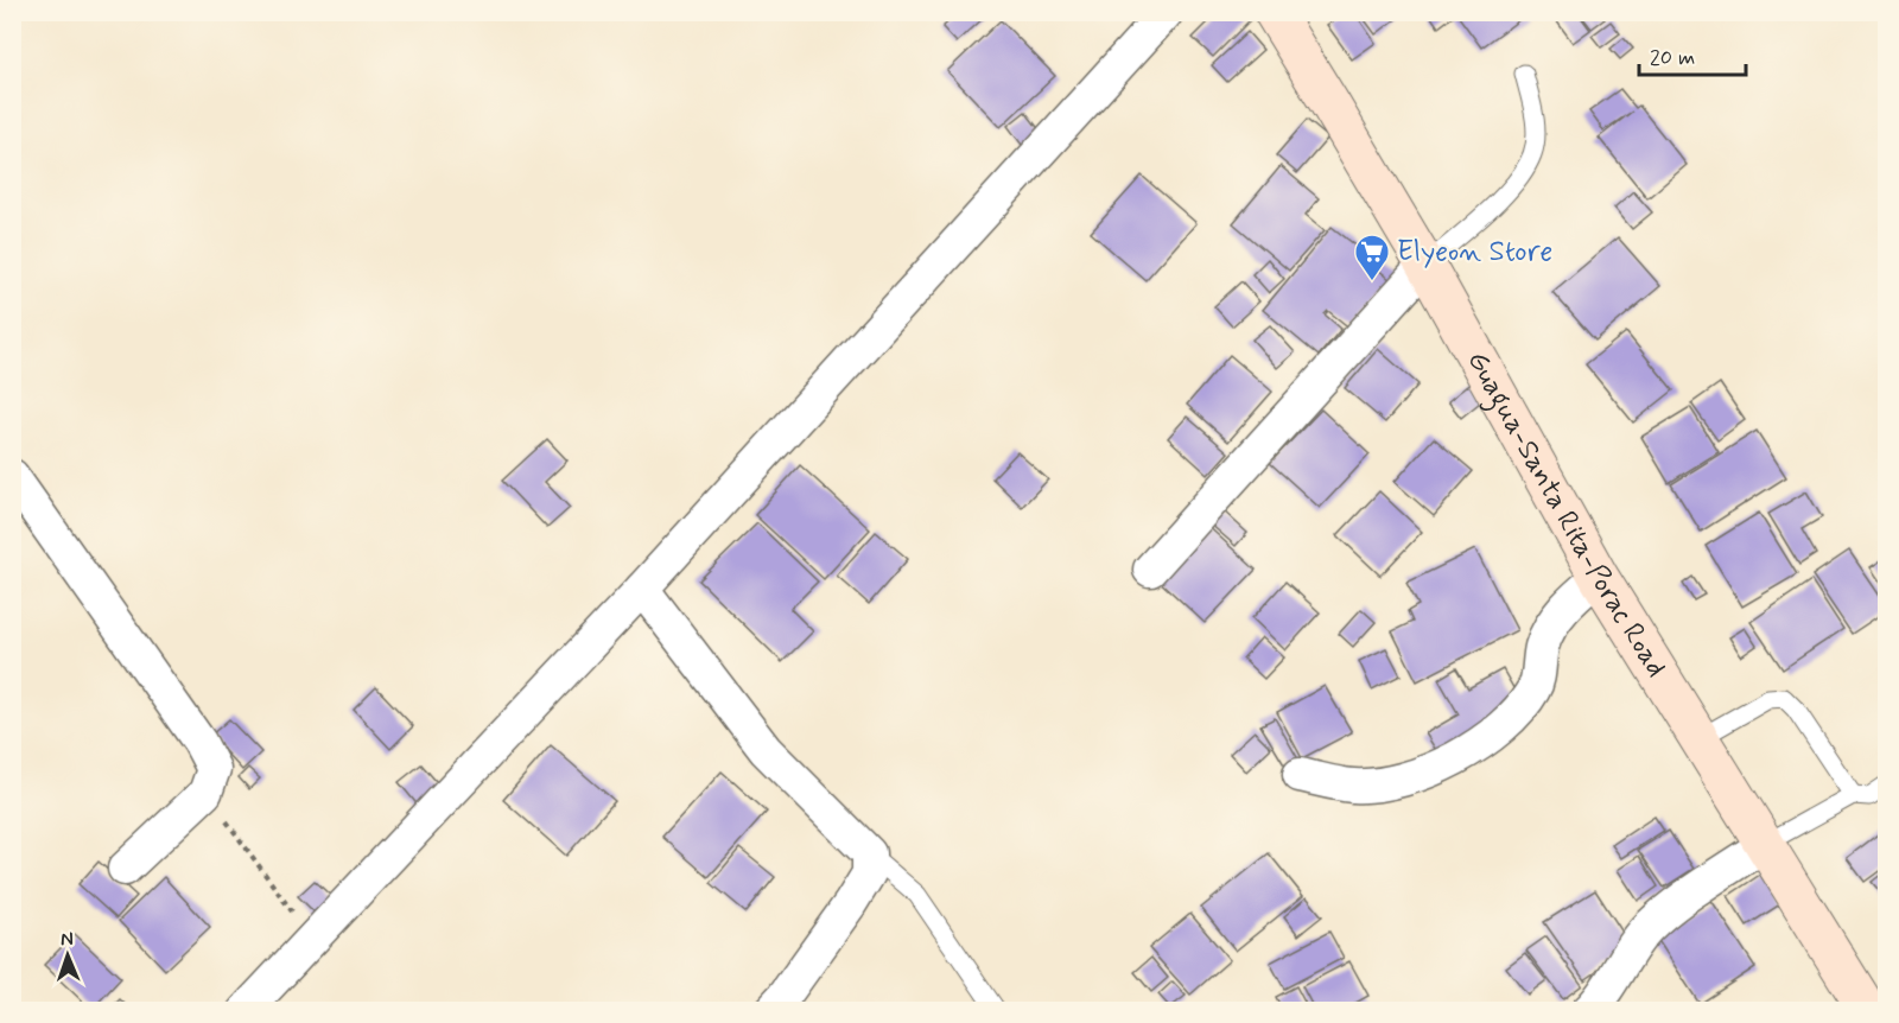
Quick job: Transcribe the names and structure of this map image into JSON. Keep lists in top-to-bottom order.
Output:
{
  "streets": {
    "main road": ["Guagua-Santa Rita-Porac Road"]
  },
  "places": {
    "supermarket": ["Elyeon Store"]
  },
  "scale_bar": "20 m",
  "north": "top"
}
